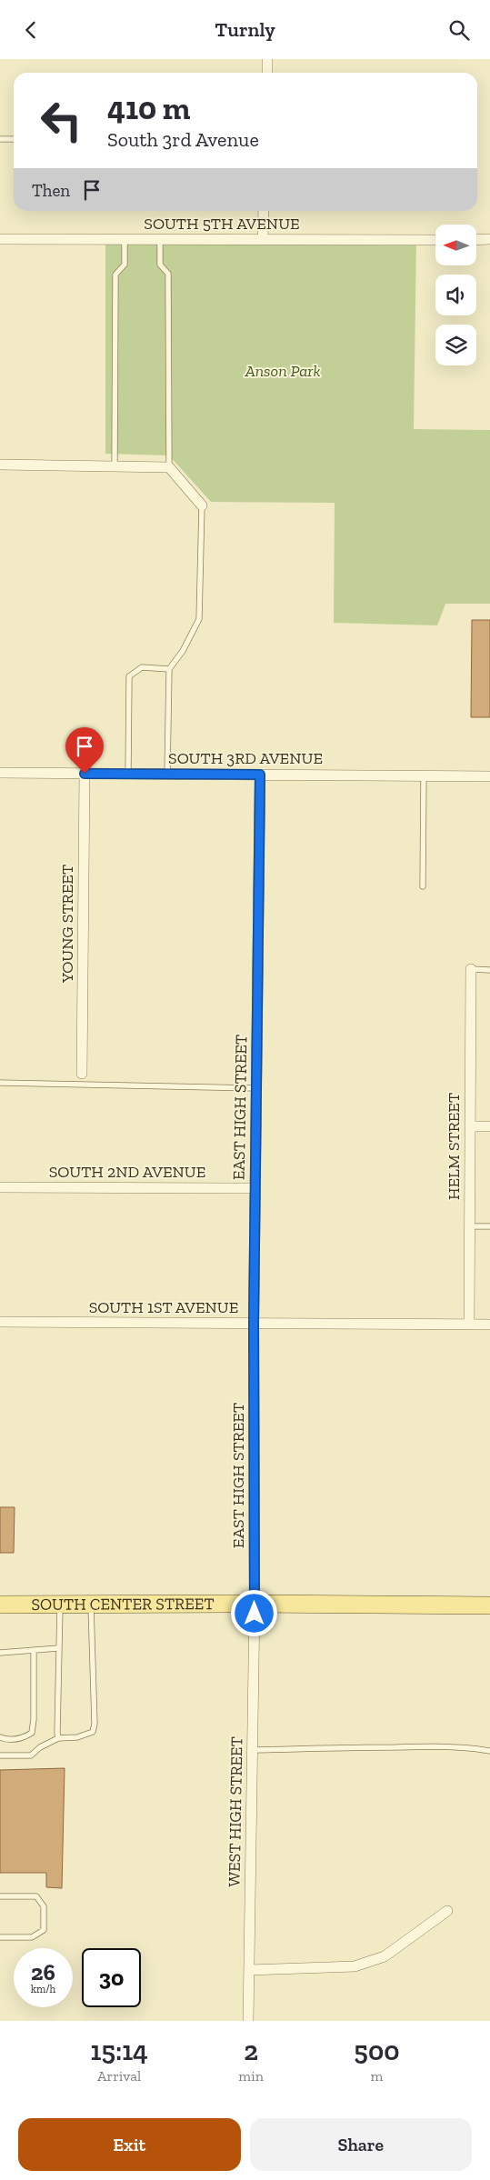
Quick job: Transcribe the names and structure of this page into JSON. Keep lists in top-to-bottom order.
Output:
{
  "streets": {
    "main road": ["SOUTH CENTER STREET"],
    "street": [
      "SOUTH 5TH AVENUE",
      "SOUTH 3RD AVENUE",
      "YOUNG STREET",
      "EAST HIGH STREET",
      "HELM STREET",
      "SOUTH 2ND AVENUE",
      "SOUTH 1ST AVENUE",
      "WEST HIGH STREET"
    ]
  },
  "crossings": [
    ["SOUTH 3RD AVENUE", "YOUNG STREET"],
    ["SOUTH 3RD AVENUE", "EAST HIGH STREET"],
    ["EAST HIGH STREET", "SOUTH 2ND AVENUE"],
    ["EAST HIGH STREET", "SOUTH 1ST AVENUE"],
    ["EAST HIGH STREET", "SOUTH CENTER STREET"],
    ["EAST HIGH STREET", "WEST HIGH STREET"],
    ["HELM STREET", "SOUTH 1ST AVENUE"],
    ["SOUTH CENTER STREET", "WEST HIGH STREET"]
  ],
  "parks": ["Anson Park"],
  "north": "left",
  "page": {
    "header": "Turnly",
    "turn": ["410 m", "South 3rd Avenue"],
    "then": "Then",
    "speed": "26 km/h",
    "limit": "30",
    "eta": [
      "15:14",
      "Arrival",
      "2",
      "min",
      "500",
      "m"
    ],
    "buttons": ["Exit", "Share"]
  }
}
